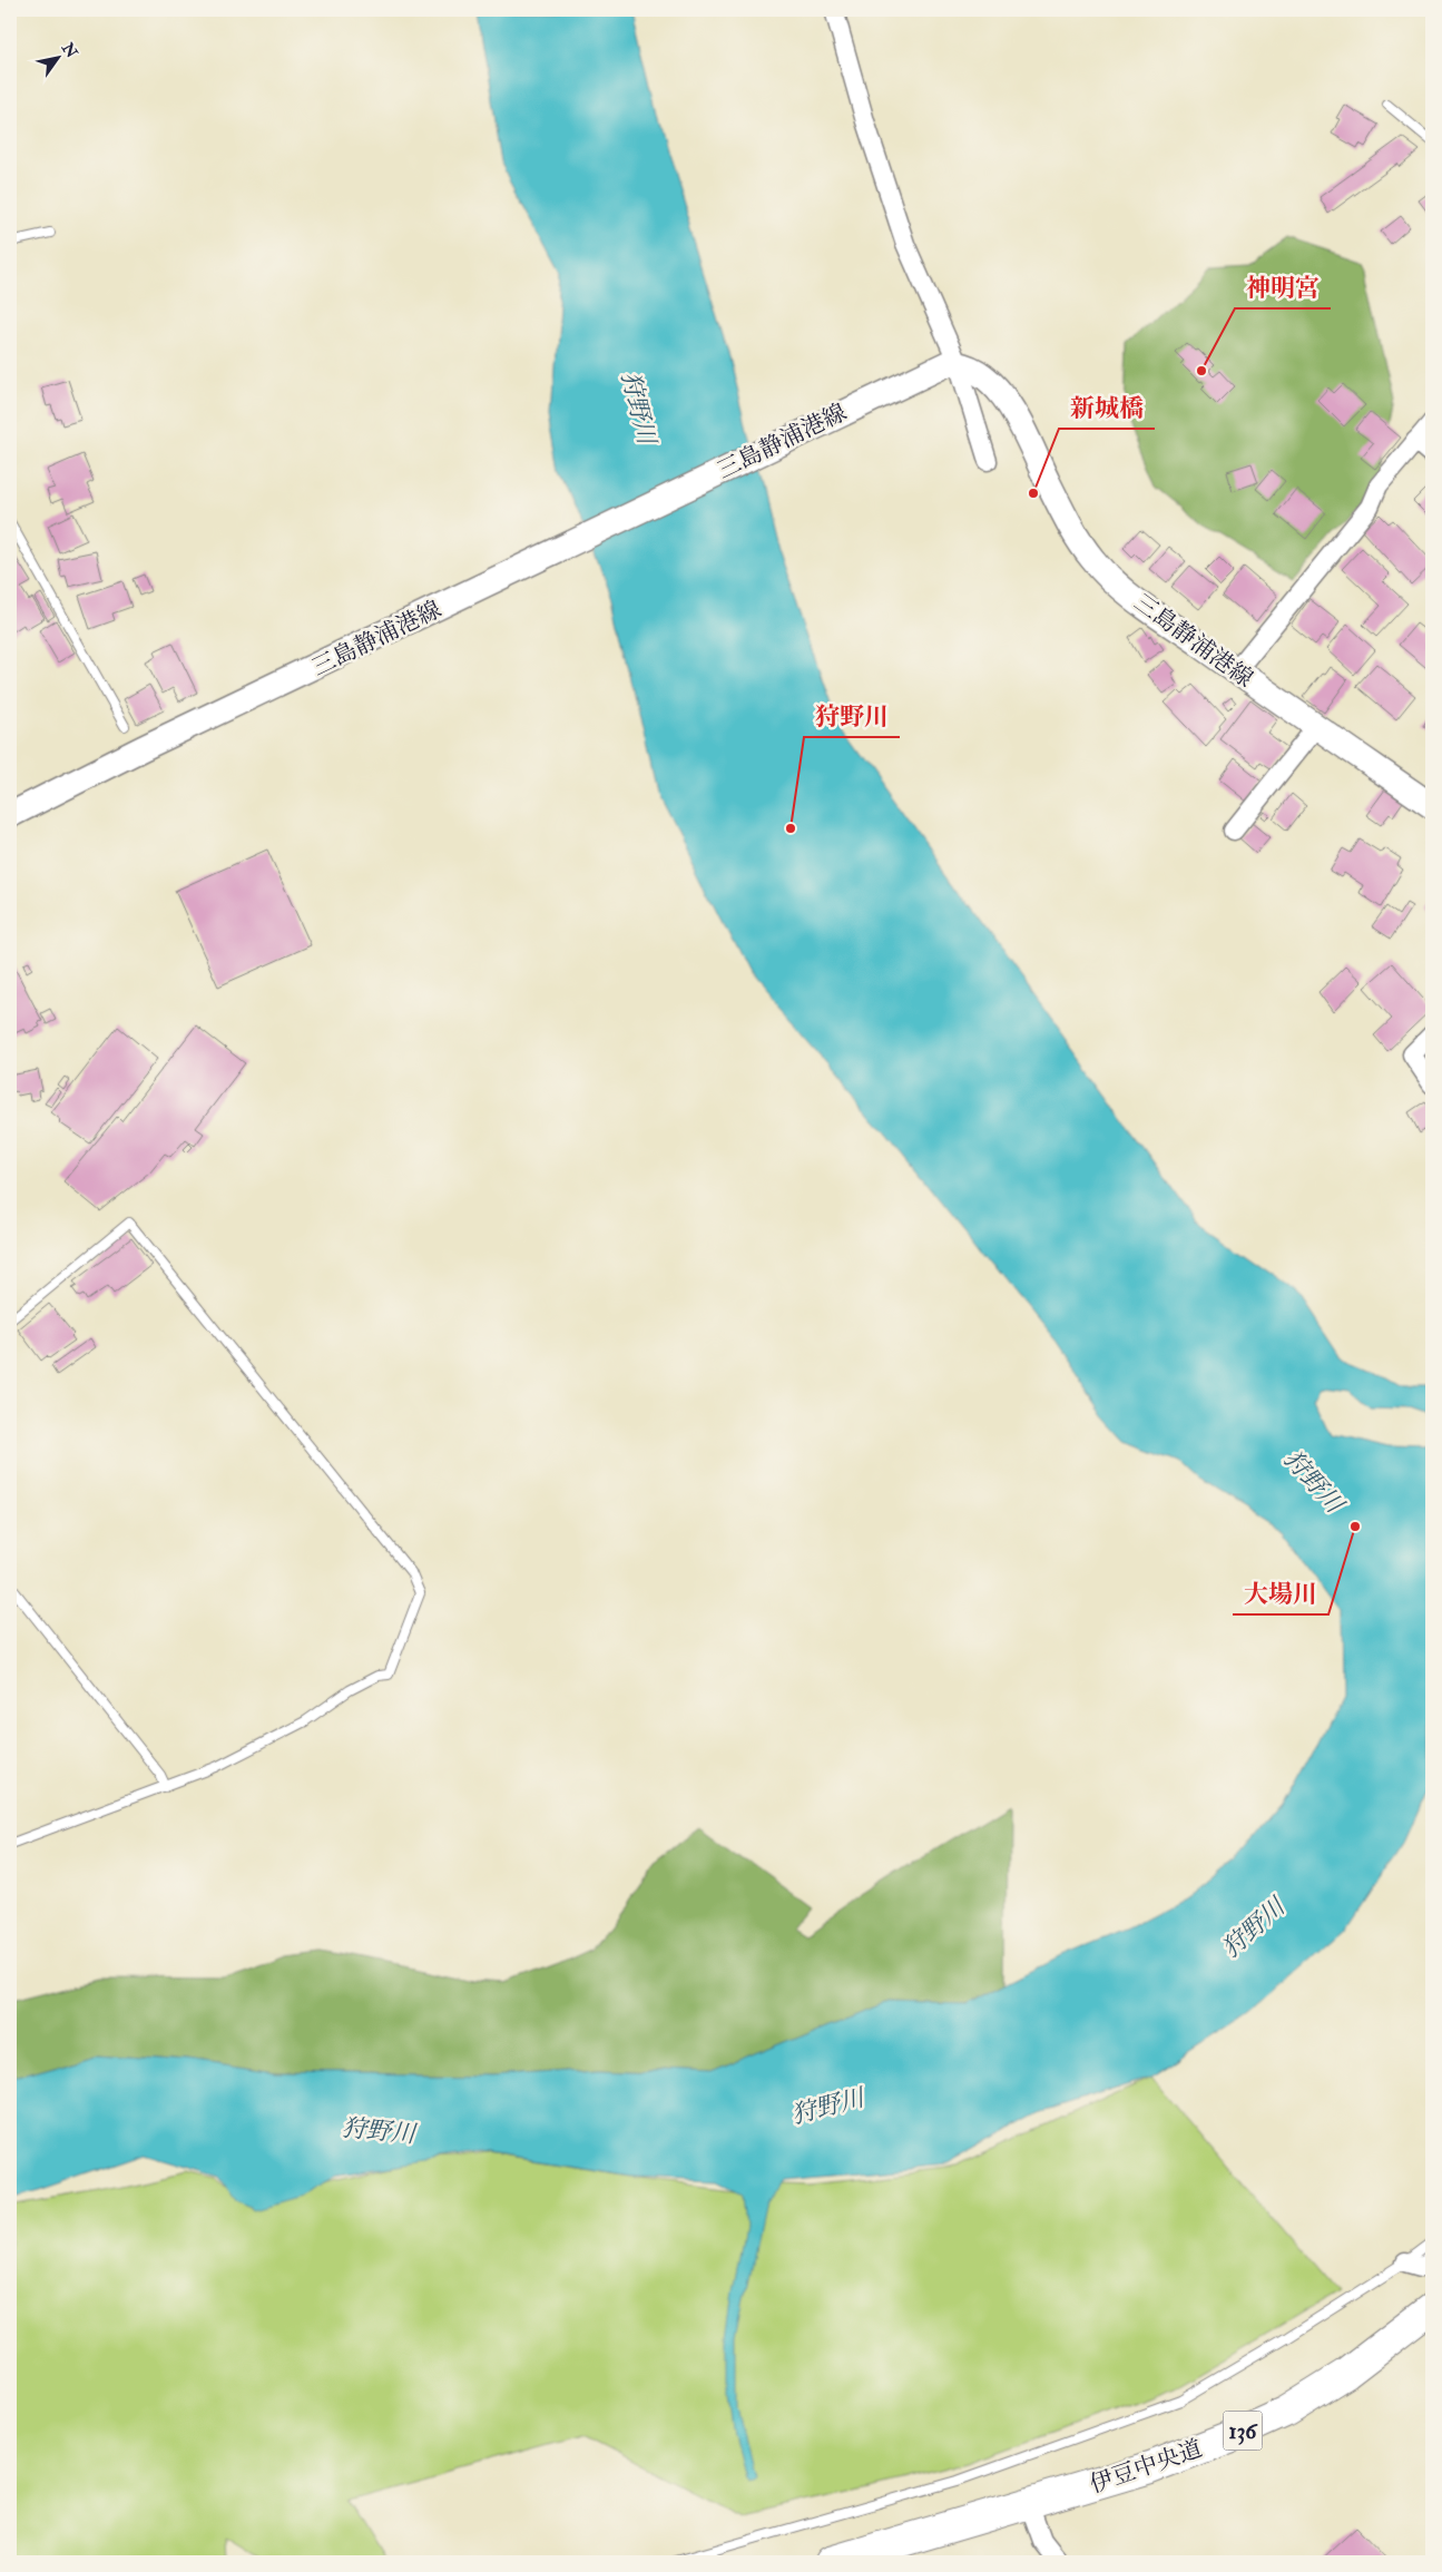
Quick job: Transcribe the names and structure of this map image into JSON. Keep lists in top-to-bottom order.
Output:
{
  "streets": {
    "highway": ["136", "伊豆中央道"],
    "main road": ["三島静浦港線"]
  },
  "water": ["狩野川"],
  "places": [
    "神明宮",
    "新城橋",
    "狩野川",
    "大場川"
  ],
  "north": "top right"
}
